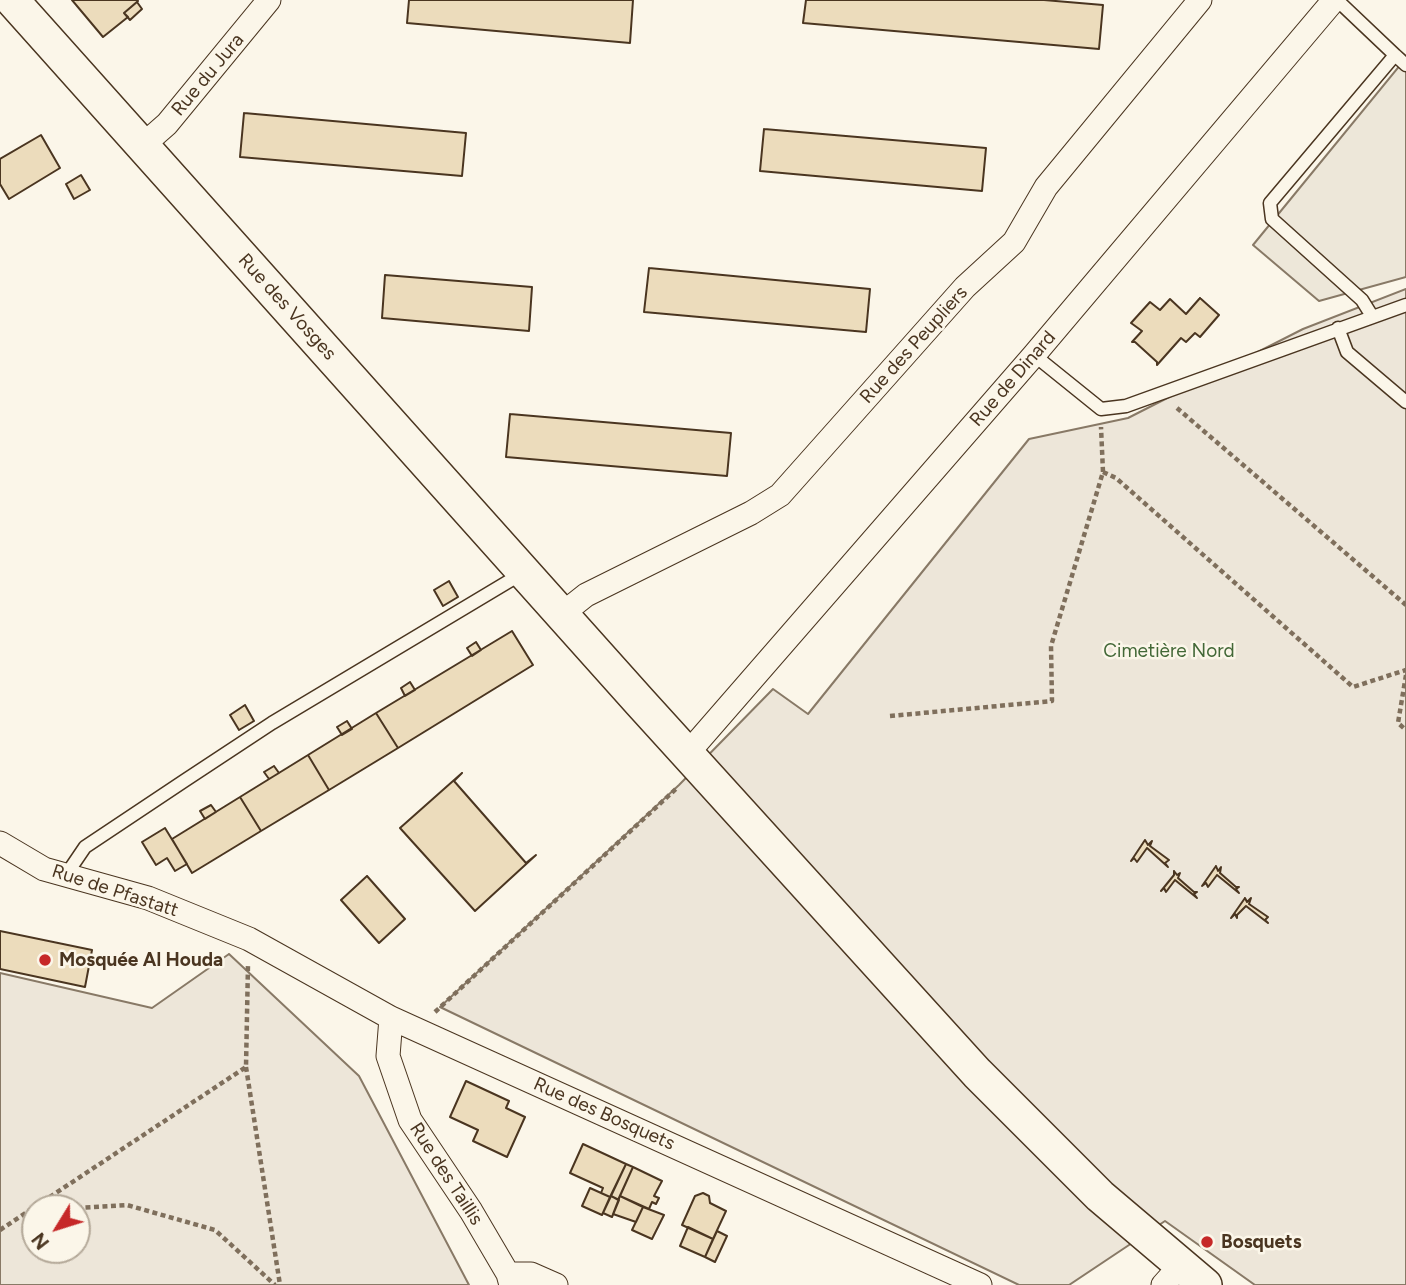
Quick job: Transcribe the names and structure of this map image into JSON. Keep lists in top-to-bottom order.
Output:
{
  "streets": {
    "main road": ["Rue des Vosges"],
    "street": [
      "Rue du Jura",
      "Rue des Peupliers",
      "Rue de Dinard",
      "Rue de Pfastatt",
      "Rue des Bosquets",
      "Rue des Taillis"
    ]
  },
  "crossings": [
    ["Rue du Jura", "Rue des Vosges"],
    ["Rue des Vosges", "Rue des Peupliers"],
    ["Rue des Vosges", "Rue de Dinard"],
    ["Rue de Pfastatt", "Rue des Bosquets"],
    ["Rue des Bosquets", "Rue des Taillis"]
  ],
  "parks": ["Cimetière Nord"],
  "places": ["Mosquée Al Houda", "Bosquets"],
  "north": "bottom left"
}
